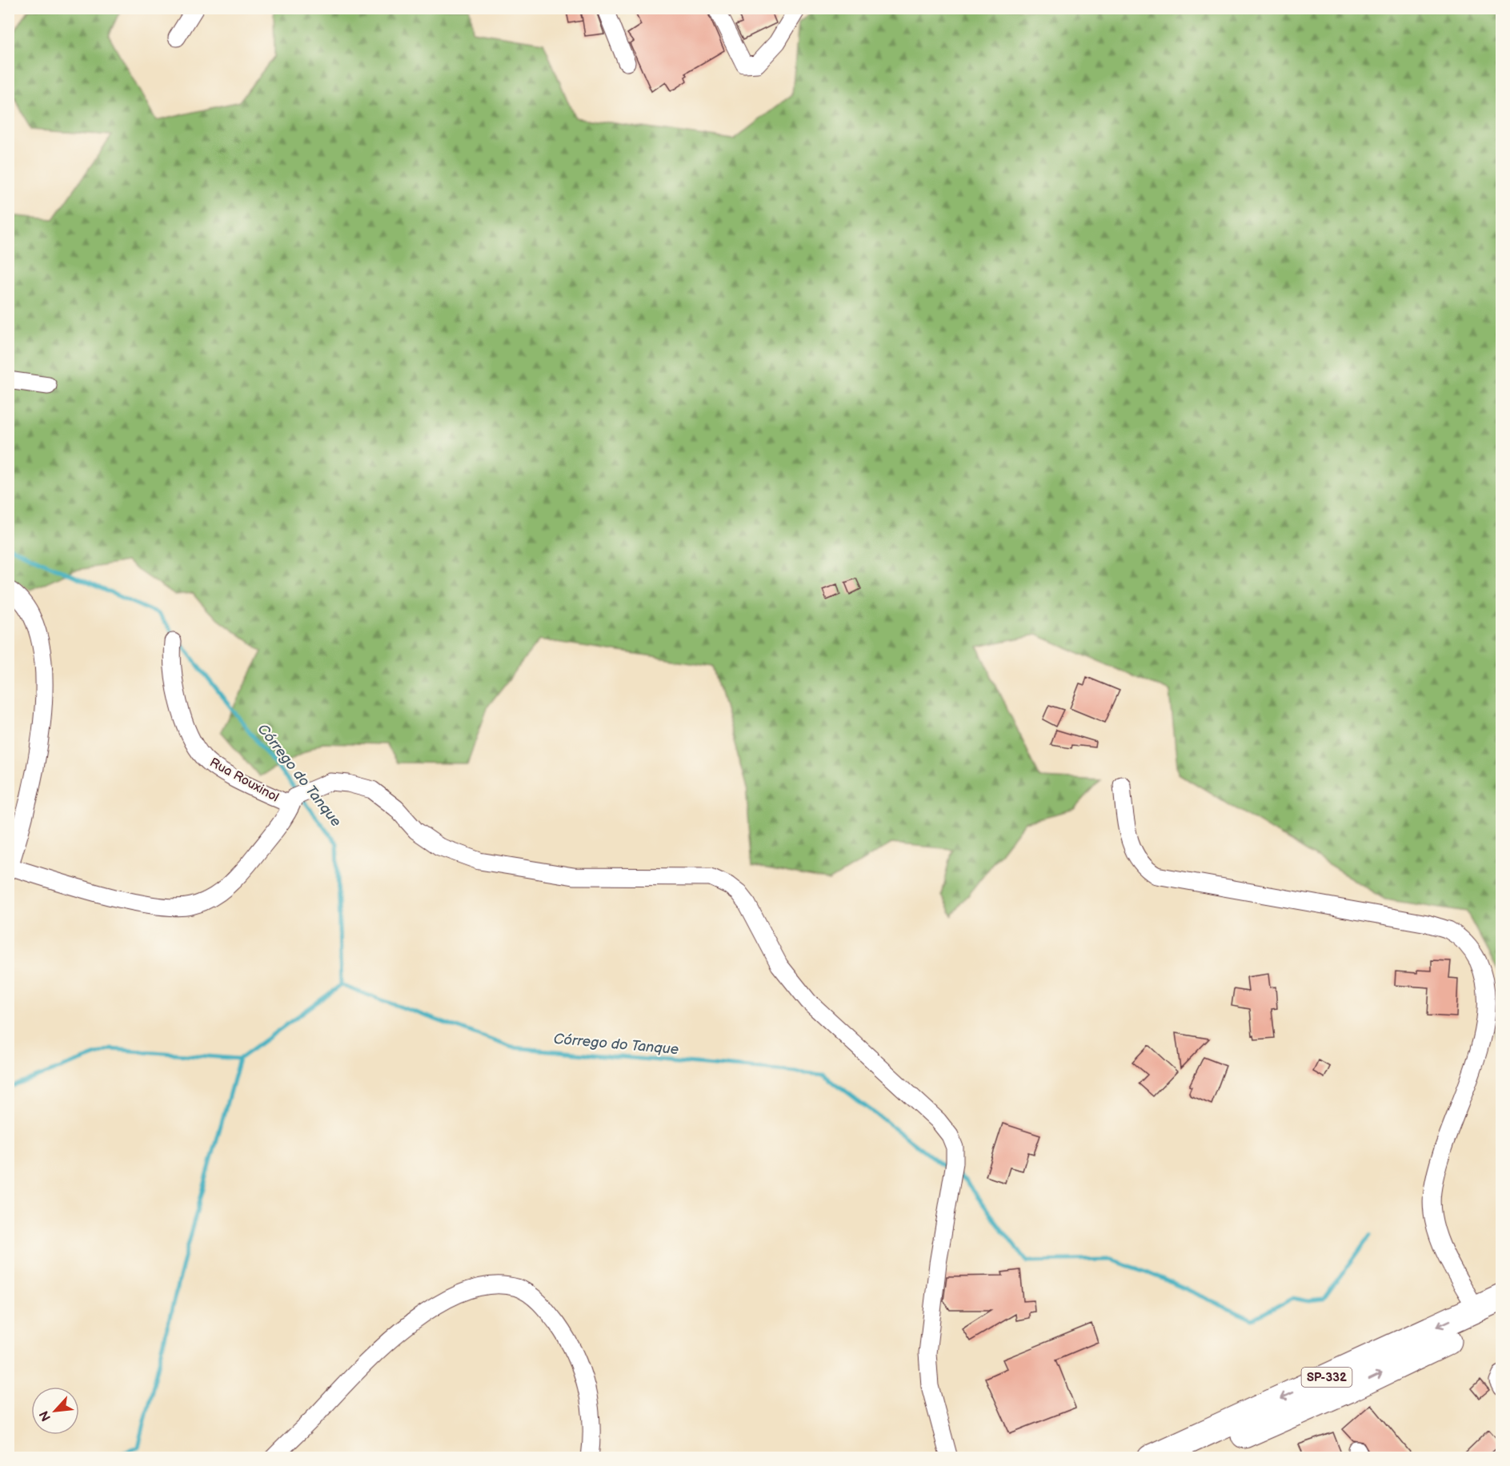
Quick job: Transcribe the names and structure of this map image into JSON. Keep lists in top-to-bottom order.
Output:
{
  "streets": {
    "main road": ["SP-332"],
    "street": ["Rua Rouxinol"]
  },
  "water": ["Córrego do Tanque"],
  "north": "bottom left"
}
